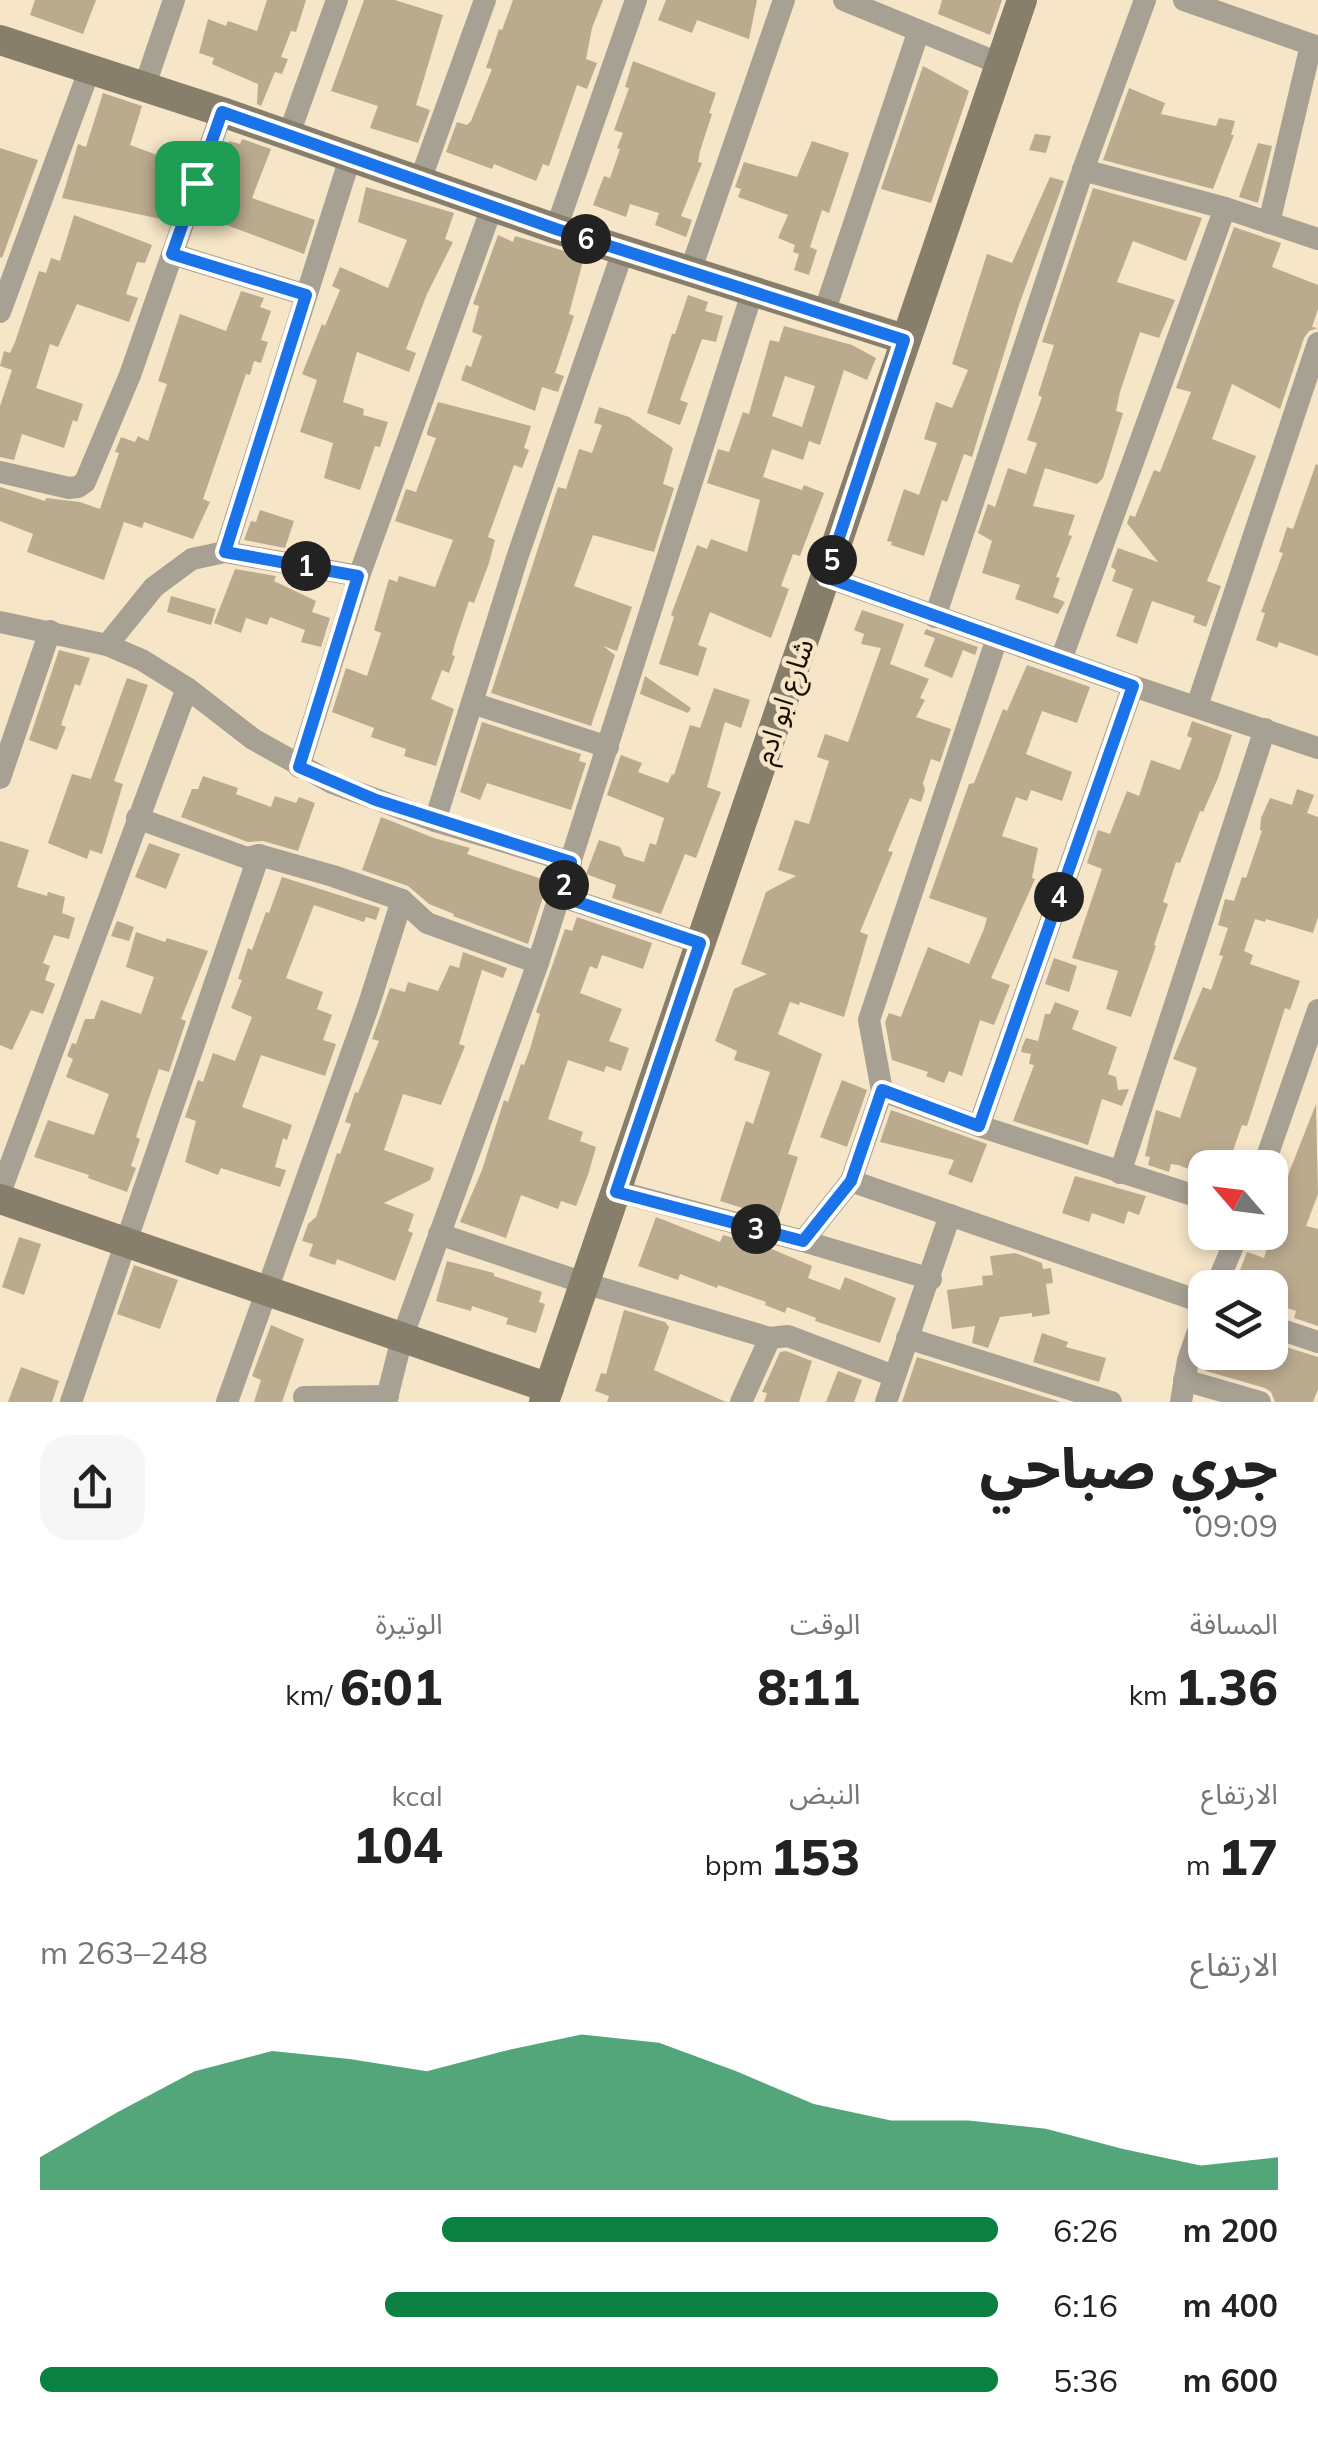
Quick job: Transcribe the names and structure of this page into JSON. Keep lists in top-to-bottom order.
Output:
{
  "streets": {
    "street": ["شارع ابو ادم"]
  },
  "north": "top left",
  "page": {
    "pins": [
      "6",
      "5",
      "1",
      "2",
      "4",
      "3"
    ],
    "heading": ["جري صباحي", "09:09"],
    "stats": [
      ["المسافة", "1.36 km"],
      ["الوقت", "8:11"],
      ["الوتيرة", "6:01 /km"],
      ["الارتفاع", "17 m"],
      ["النبض", "153 bpm"],
      ["kcal", "104"]
    ],
    "chart": ["الارتفاع", "248–263 m"],
    "list": [
      {
        "name": "200 m",
        "note": "6:26"
      },
      {
        "name": "400 m",
        "note": "6:16"
      },
      {
        "name": "600 m",
        "note": "5:36"
      }
    ]
  }
}
